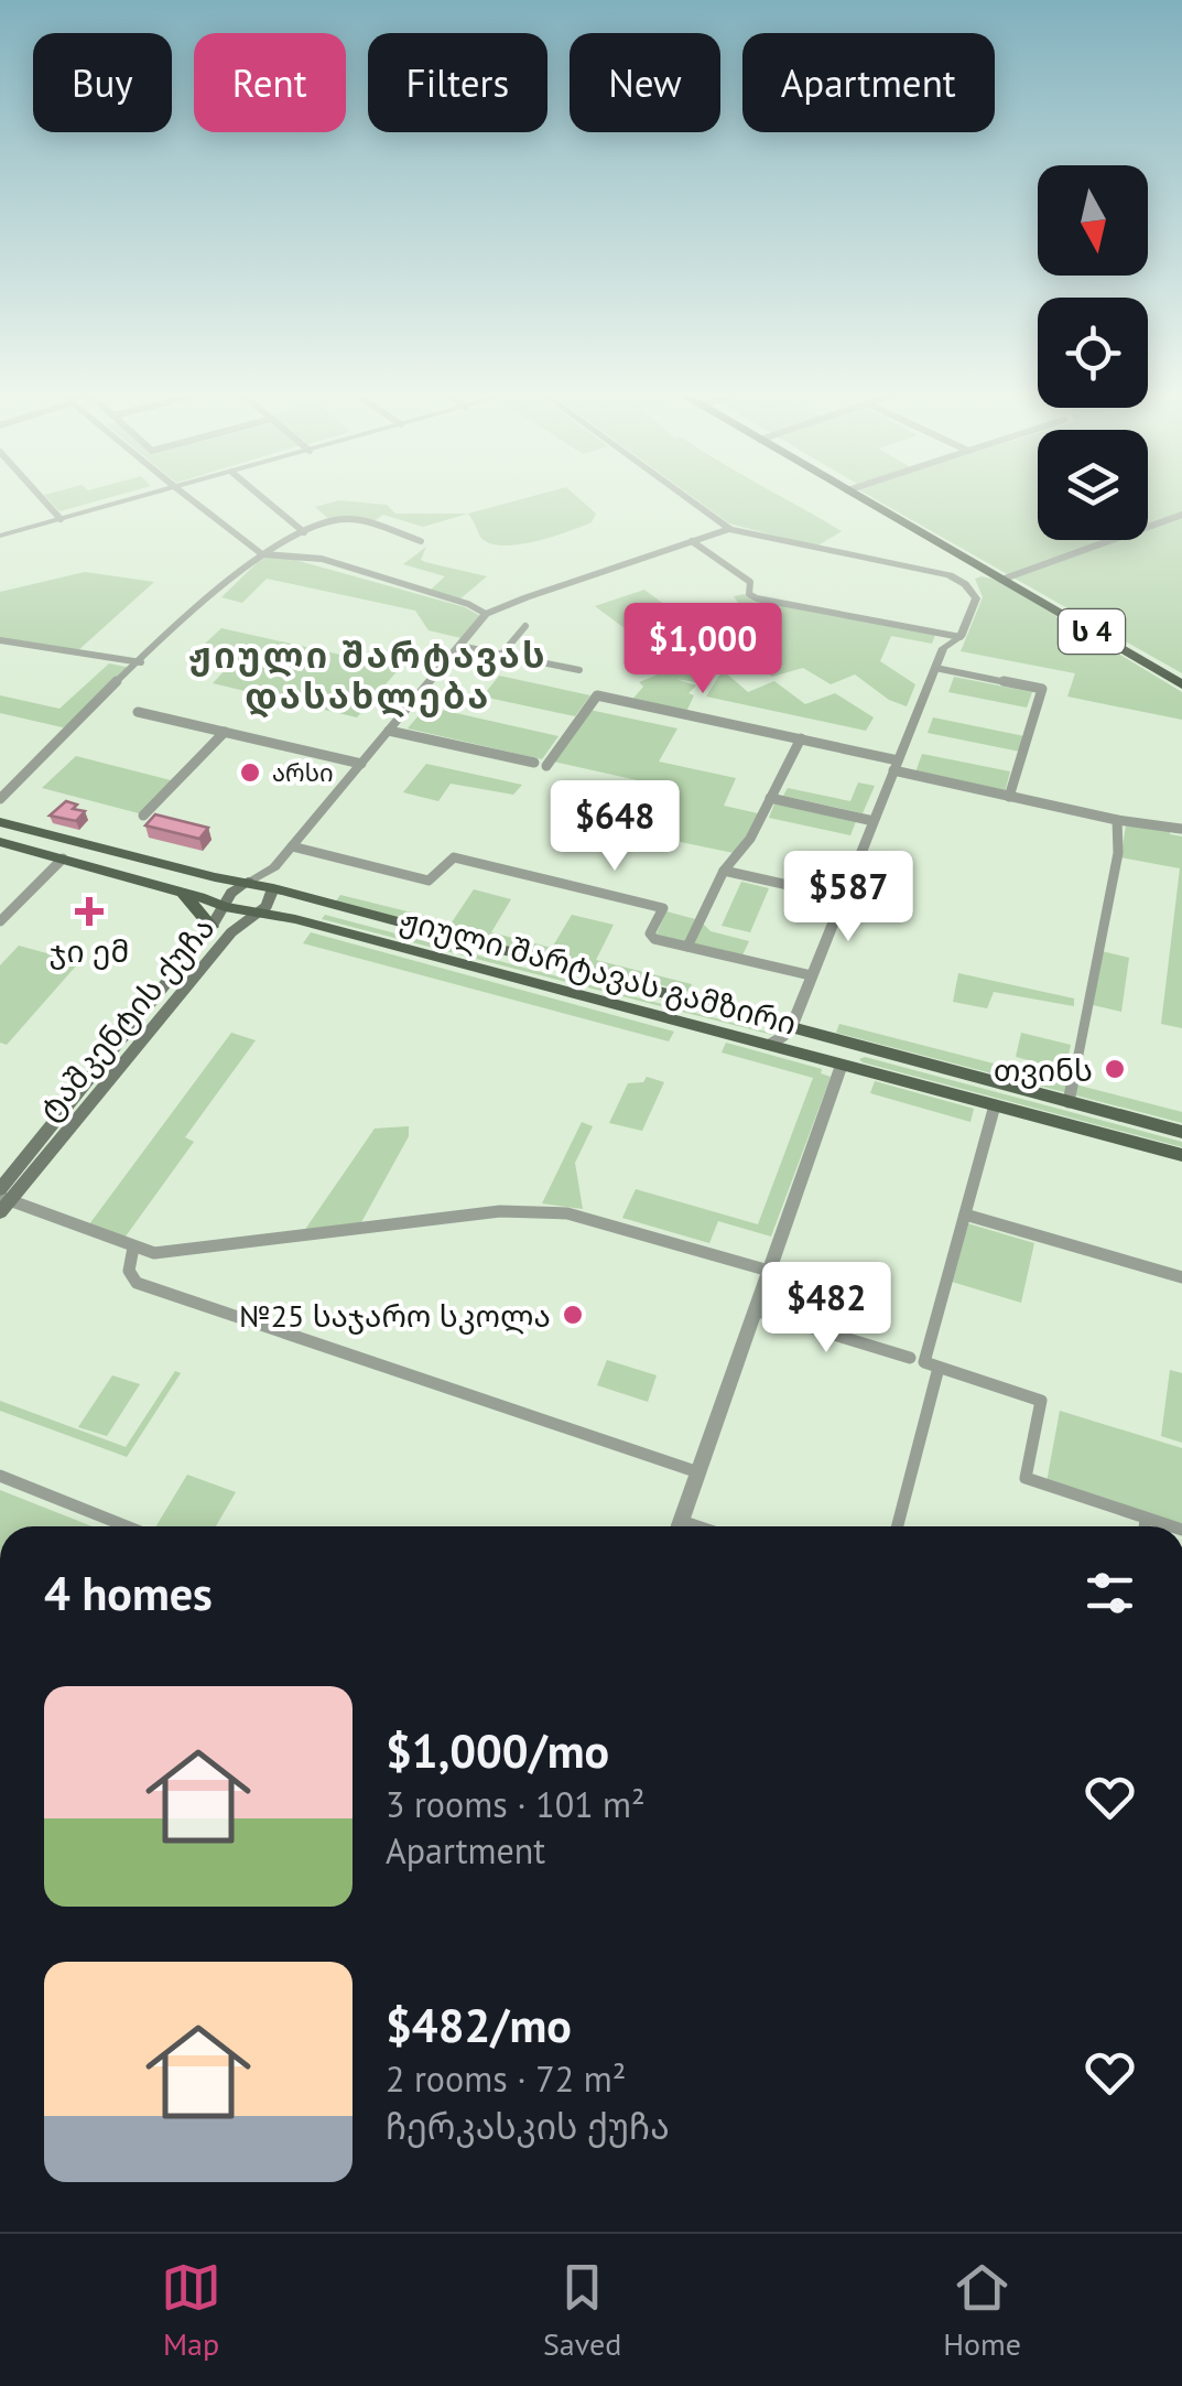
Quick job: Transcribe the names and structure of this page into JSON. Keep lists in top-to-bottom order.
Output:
{
  "streets": {
    "highway": ["ს 4"],
    "main road": ["ჟიული შარტავას გამზირი", "ტაშკენტის ქუჩა"]
  },
  "crossings": [
    ["ჟიული შარტავას გამზირი", "ტაშკენტის ქუჩა"]
  ],
  "districts": ["ჟიული შარტავას დასახლება"],
  "places": {
    "other": ["არსი", "თვინს", "№25 საჯარო სკოლა"],
    "health": ["ჯი ემ"]
  },
  "north": "bottom",
  "page": {
    "chip": [
      "Buy",
      "Rent",
      "Filters",
      "New",
      "Apartment"
    ],
    "price": [
      "$1,000",
      "$648",
      "$587",
      "$482"
    ],
    "heading": "4 homes",
    "list": [
      {
        "name": "$1,000/mo",
        "note": "3 rooms · 101 m² · Apartment"
      },
      {
        "name": "$482/mo",
        "note": "2 rooms · 72 m² · ჩერკასკის ქუჩა"
      }
    ],
    "tabs": ["Map", "Saved", "Home"]
  }
}
